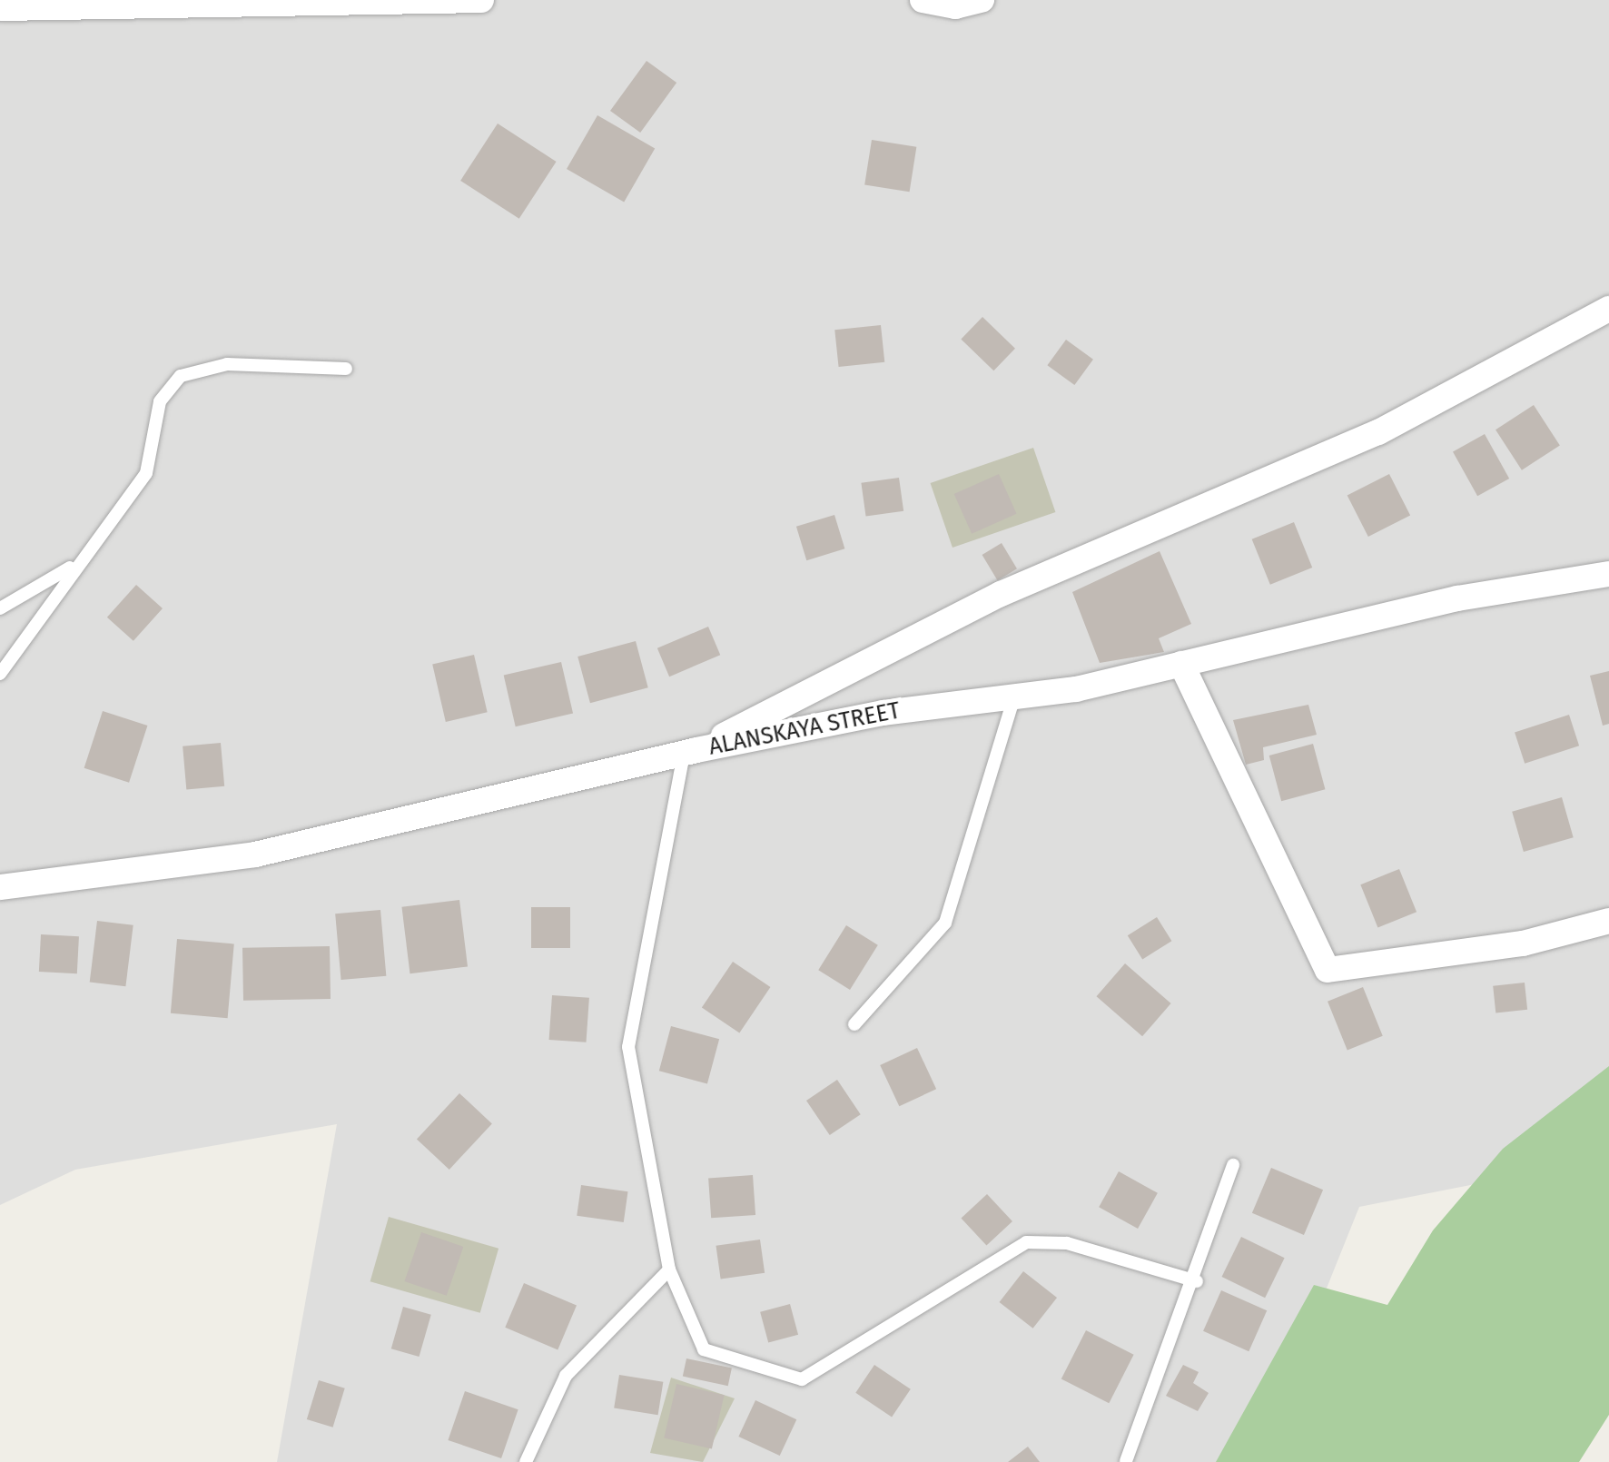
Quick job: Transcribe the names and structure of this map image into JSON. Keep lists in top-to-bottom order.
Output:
{
  "streets": {
    "street": ["ALANSKAYA STREET"]
  }
}
